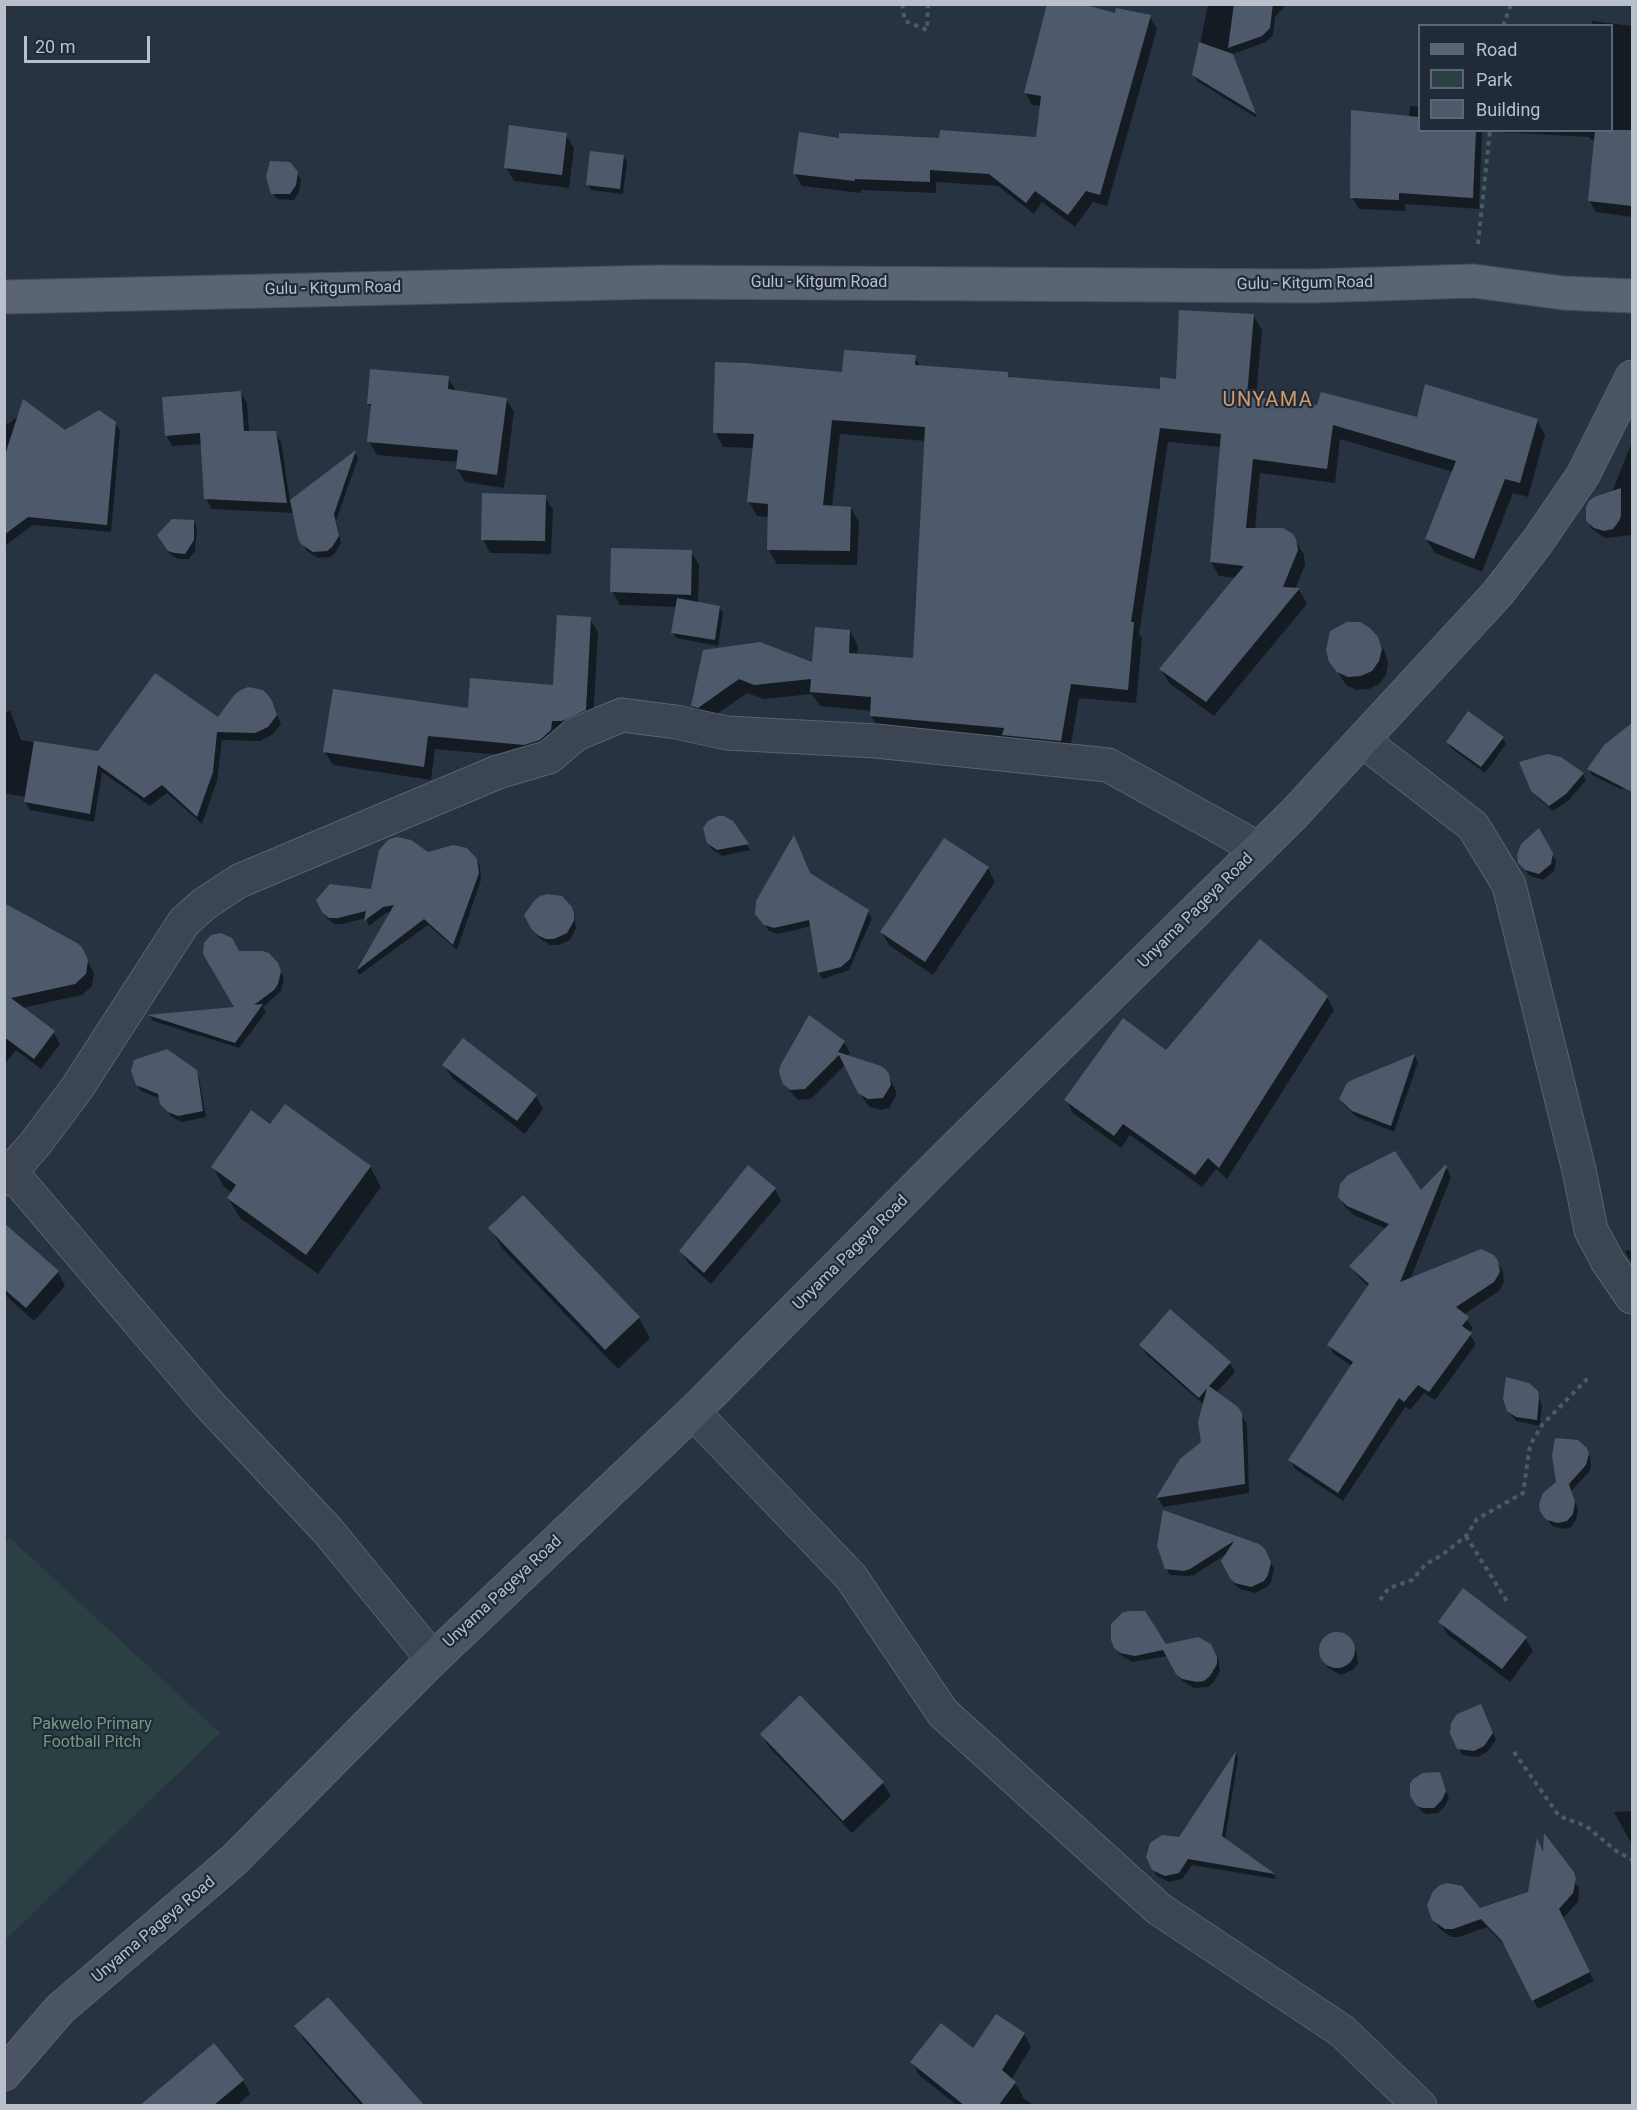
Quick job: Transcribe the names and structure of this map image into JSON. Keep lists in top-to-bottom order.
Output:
{
  "streets": {
    "main road": ["Gulu - Kitgum Road"],
    "street": ["Unyama Pageya Road"]
  },
  "districts": ["UNYAMA"],
  "parks": ["Pakwelo Primary Football Pitch"],
  "legend": ["Road", "Park", "Building"],
  "scale_bar": "20 m"
}
